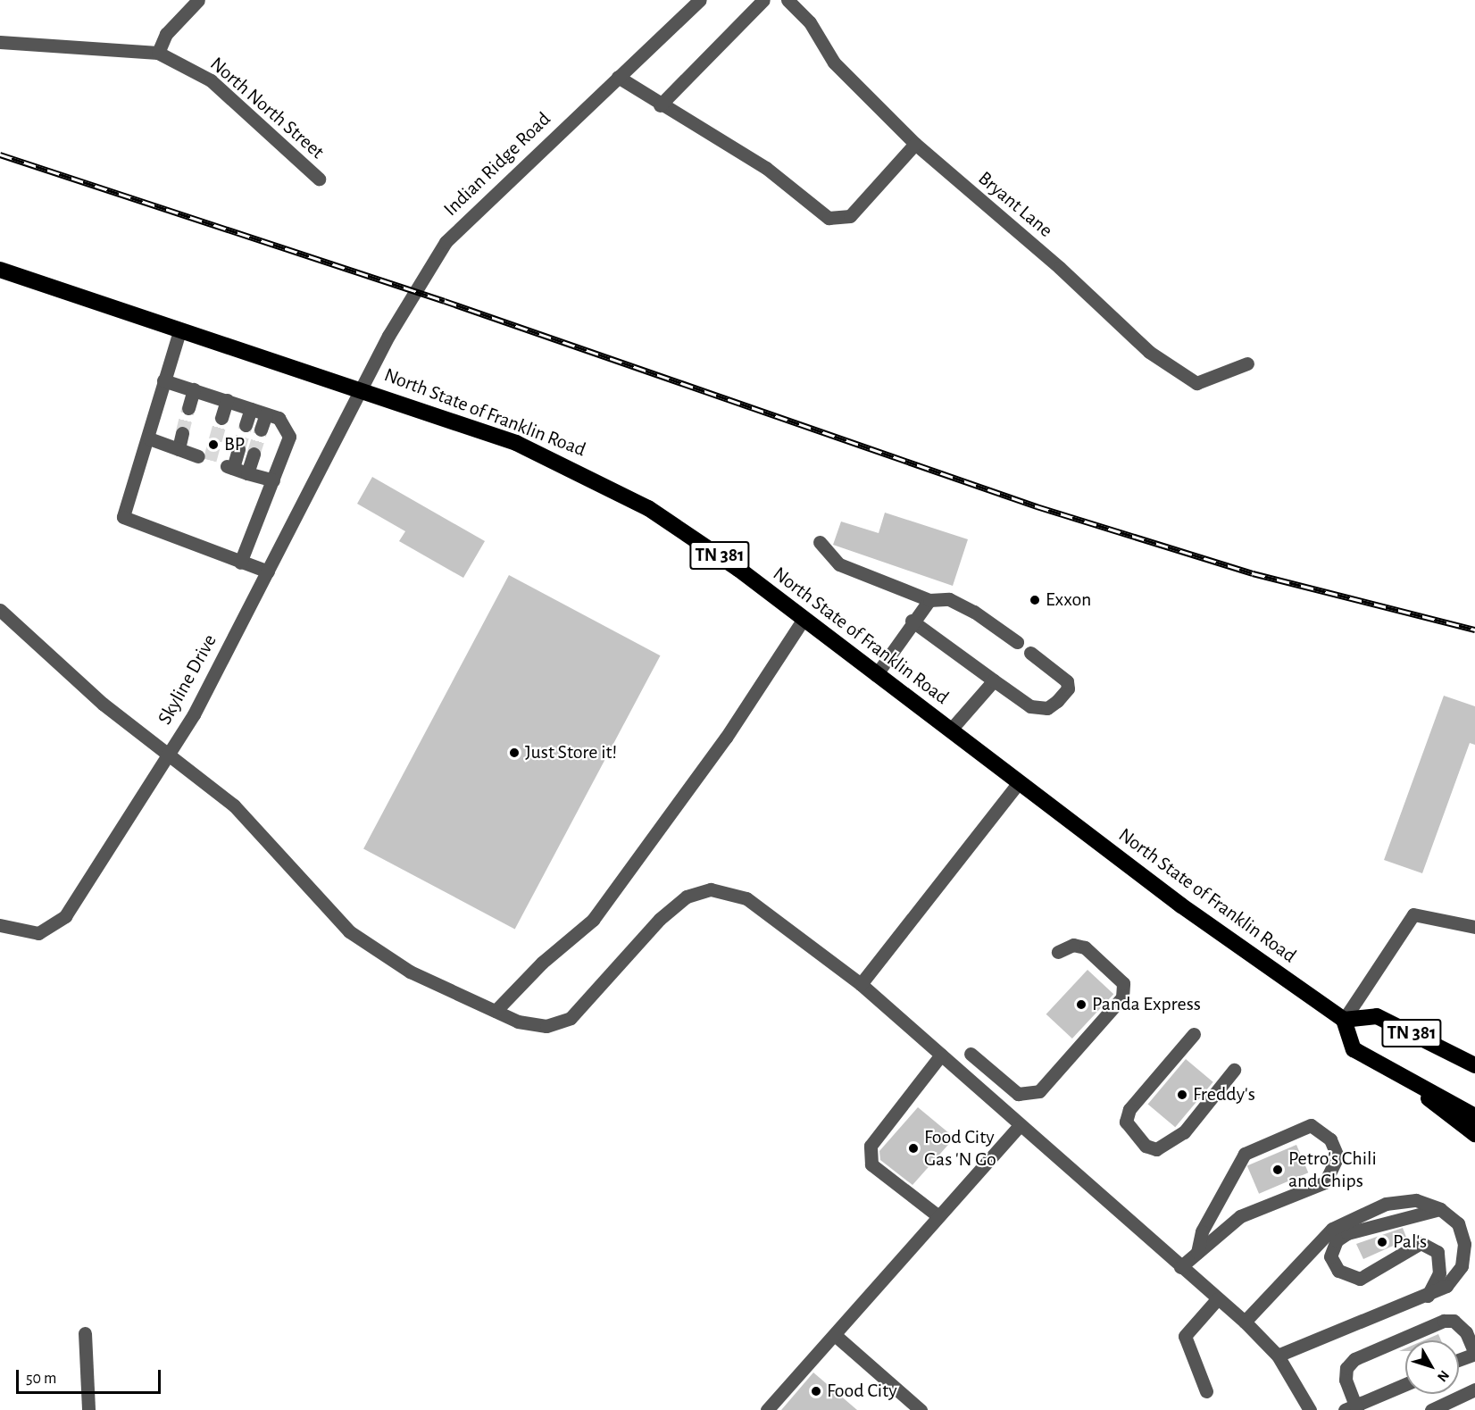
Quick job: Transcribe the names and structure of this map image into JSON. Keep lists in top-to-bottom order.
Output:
{
  "streets": {
    "highway": ["North State of Franklin Road", "TN 381"],
    "street": [
      "North North Street",
      "Indian Ridge Road",
      "Bryant Lane",
      "Skyline Drive"
    ]
  },
  "crossings": [
    ["Indian Ridge Road", "North State of Franklin Road"],
    ["Indian Ridge Road", "Skyline Drive"],
    ["North State of Franklin Road", "TN 381"],
    ["North State of Franklin Road", "Skyline Drive"]
  ],
  "places": [
    "BP",
    "Exxon",
    "Just Store it!",
    "Panda Express",
    "Freddy's",
    "Food City Gas 'N Go",
    "Petro's Chili and Chips",
    "Pal's",
    "Food City"
  ],
  "scale_bar": "50 m",
  "north": "bottom right"
}
